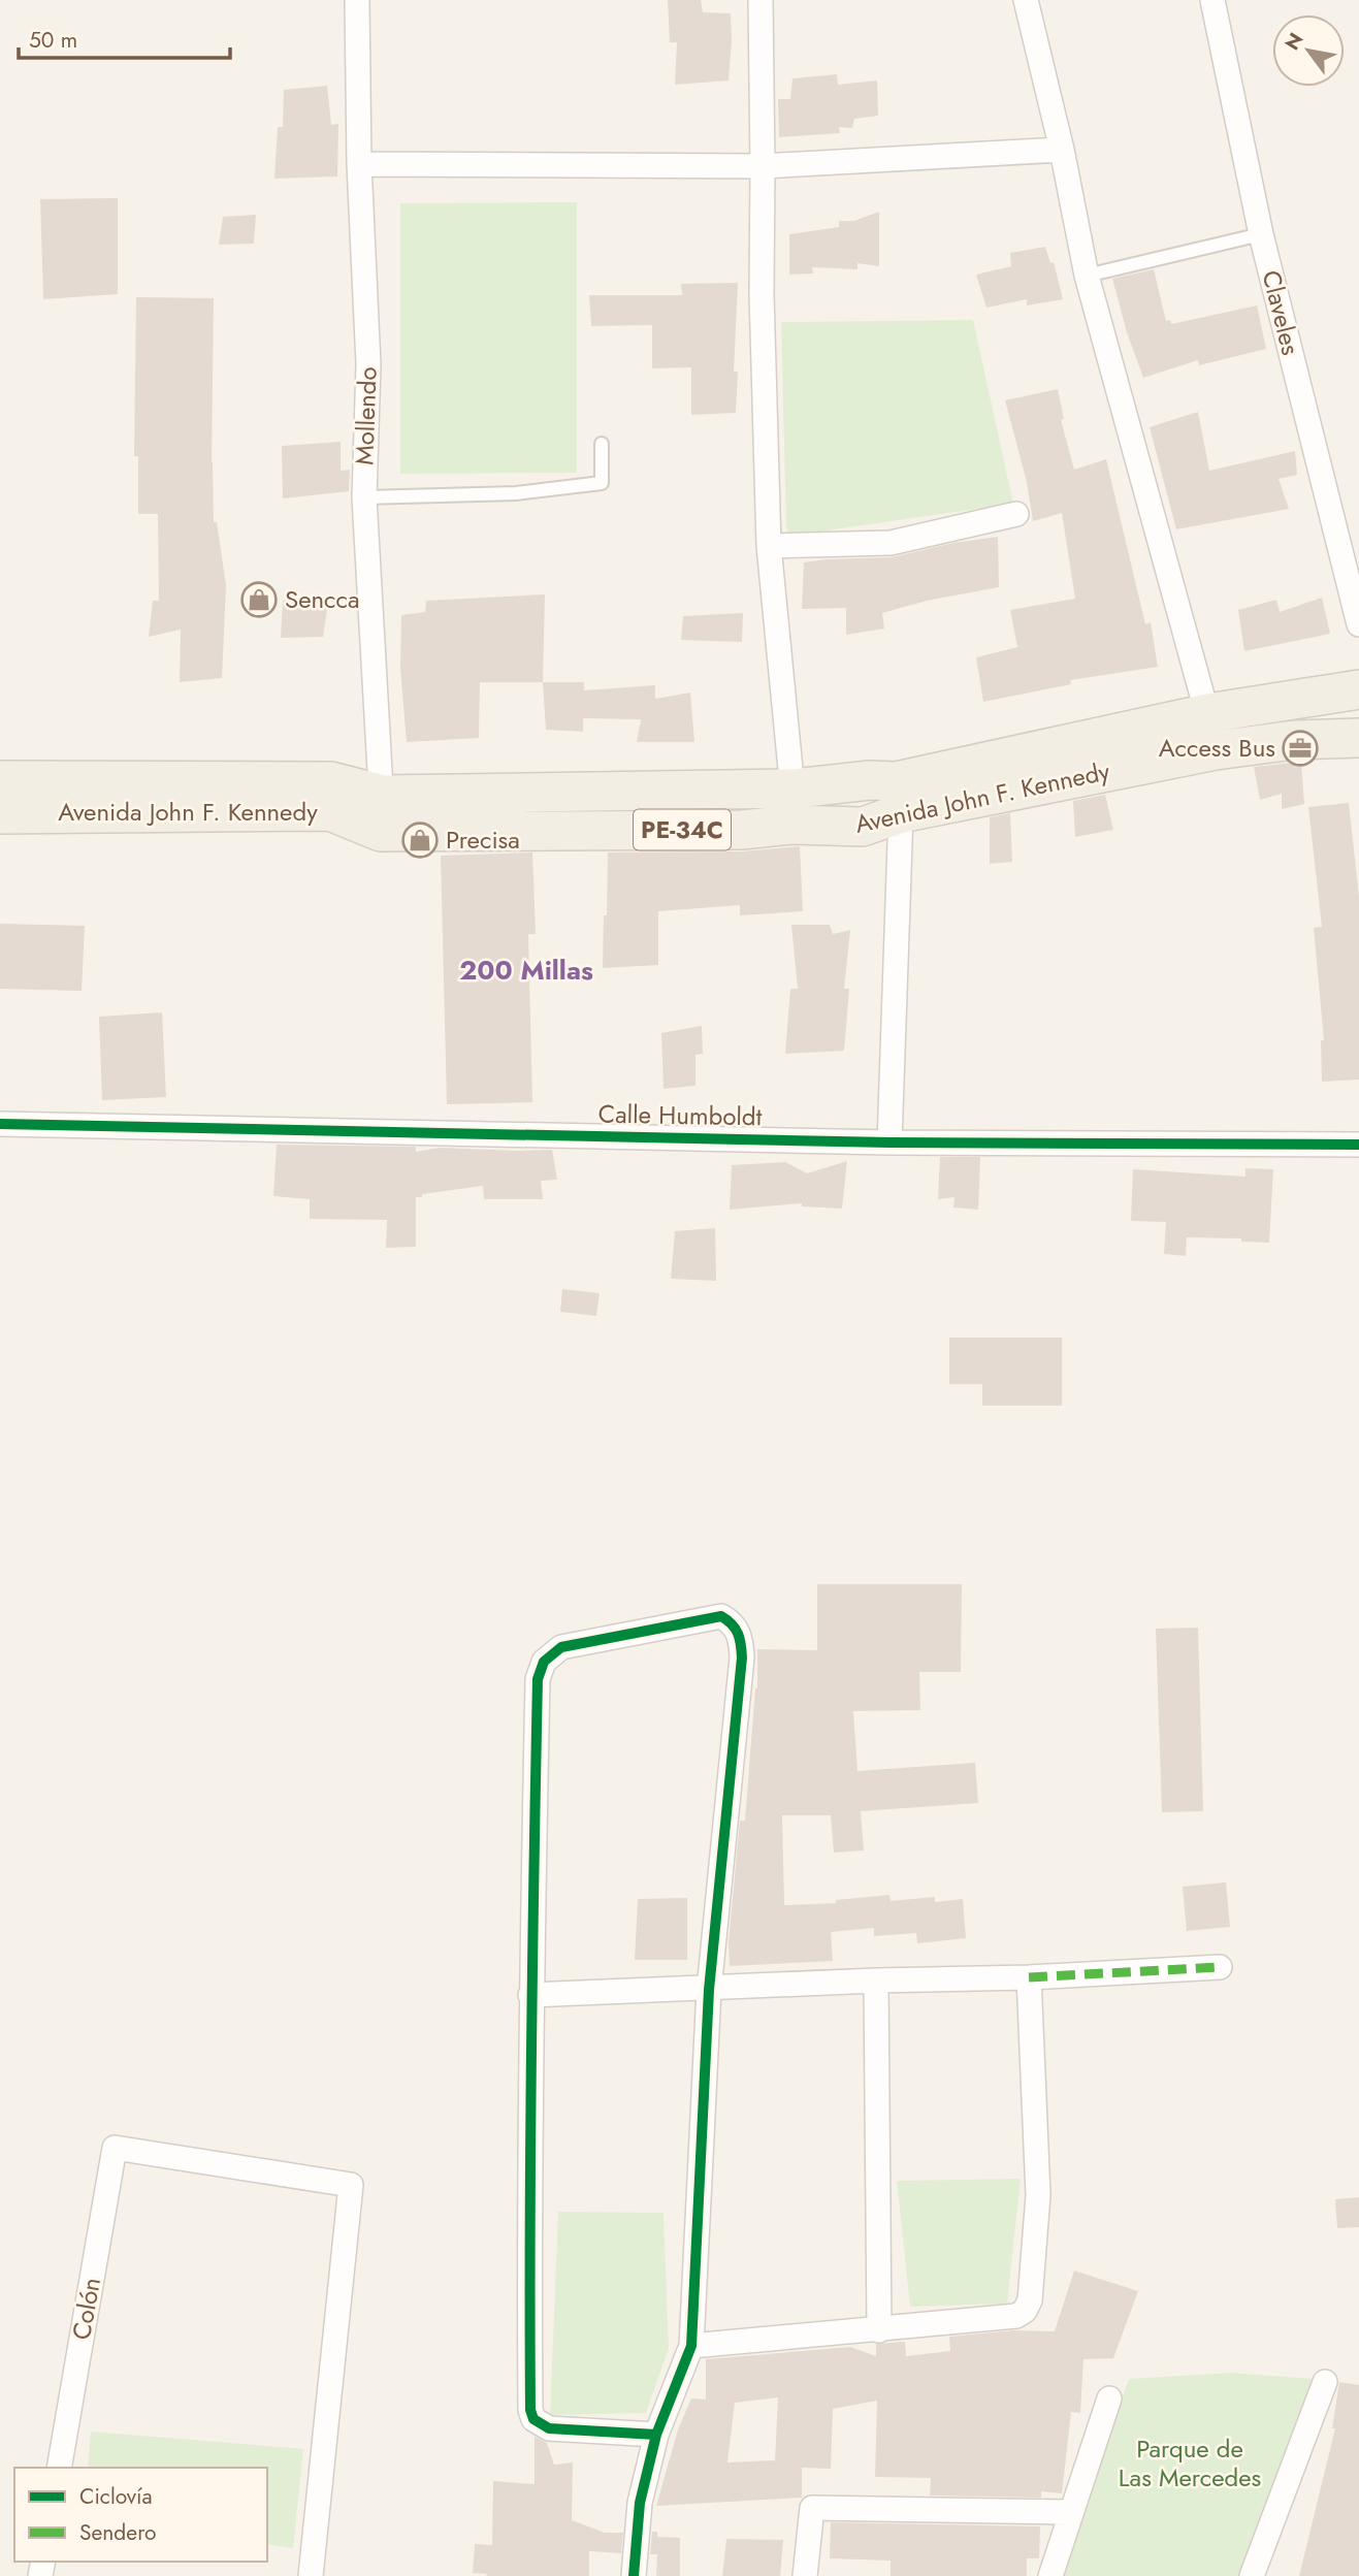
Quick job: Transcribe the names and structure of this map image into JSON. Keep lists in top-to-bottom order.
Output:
{
  "streets": {
    "main road": ["Avenida John F. Kennedy", "PE-34C"],
    "street": [
      "Claveles",
      "Mollendo",
      "Calle Humboldt",
      "Colón"
    ]
  },
  "crossings": [
    ["Mollendo", "Avenida John F. Kennedy"]
  ],
  "districts": ["200 Millas"],
  "parks": ["Parque de Las Mercedes"],
  "places": {
    "shop": ["Sencca", "Precisa"],
    "office": ["Access Bus"]
  },
  "legend": ["Ciclovía", "Sendero"],
  "scale_bar": "50 m",
  "north": "top left"
}
